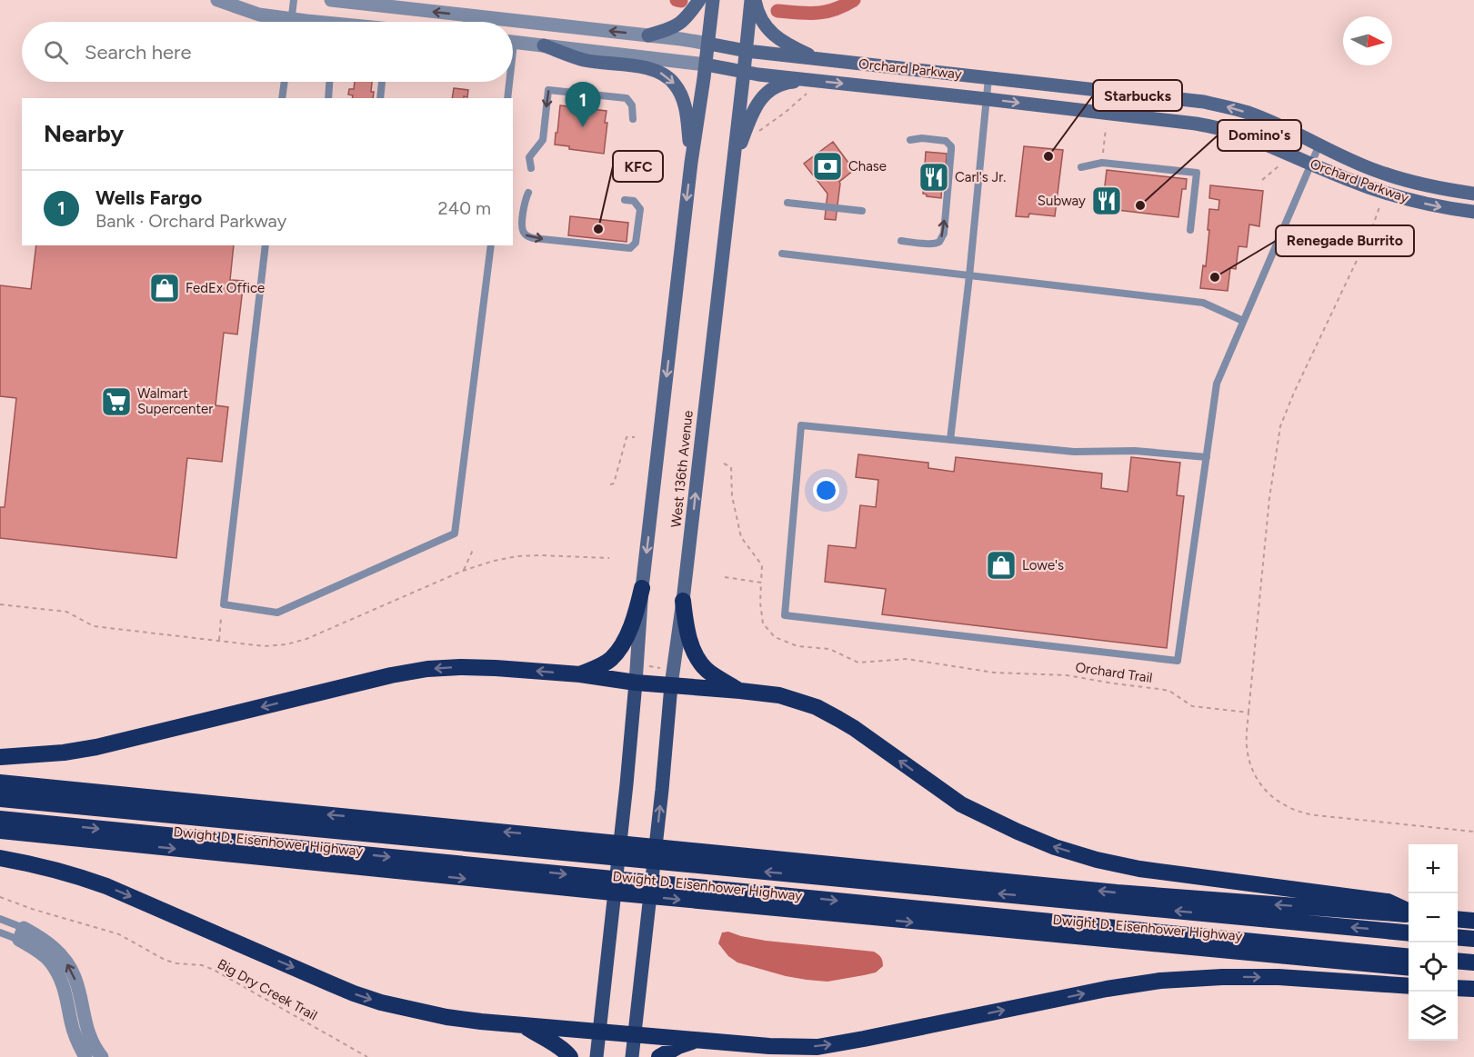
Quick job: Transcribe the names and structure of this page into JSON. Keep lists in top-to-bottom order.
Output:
{
  "streets": {
    "highway": ["Dwight D. Eisenhower Highway"],
    "main road": ["Orchard Parkway", "West 136th Avenue"],
    "path": ["Orchard Trail", "Big Dry Creek Trail"]
  },
  "crossings": [
    ["Orchard Parkway", "West 136th Avenue"]
  ],
  "places": {
    "other": [
      "Starbucks",
      "Domino's",
      "KFC",
      "Renegade Burrito"
    ],
    "bank": ["Chase"],
    "restaurant": ["Carl's Jr.", "Subway"],
    "shop": ["FedEx Office", "Lowe's"],
    "supermarket": ["Walmart Supercenter"]
  },
  "north": "right",
  "page": {
    "search": "Search here",
    "pins": "1",
    "heading": "Nearby",
    "list": [
      {
        "mark": "1",
        "name": "Wells Fargo",
        "note": "Bank · Orchard Parkway",
        "value": "240 m"
      }
    ],
    "map_buttons": ["+", "−"]
  }
}
